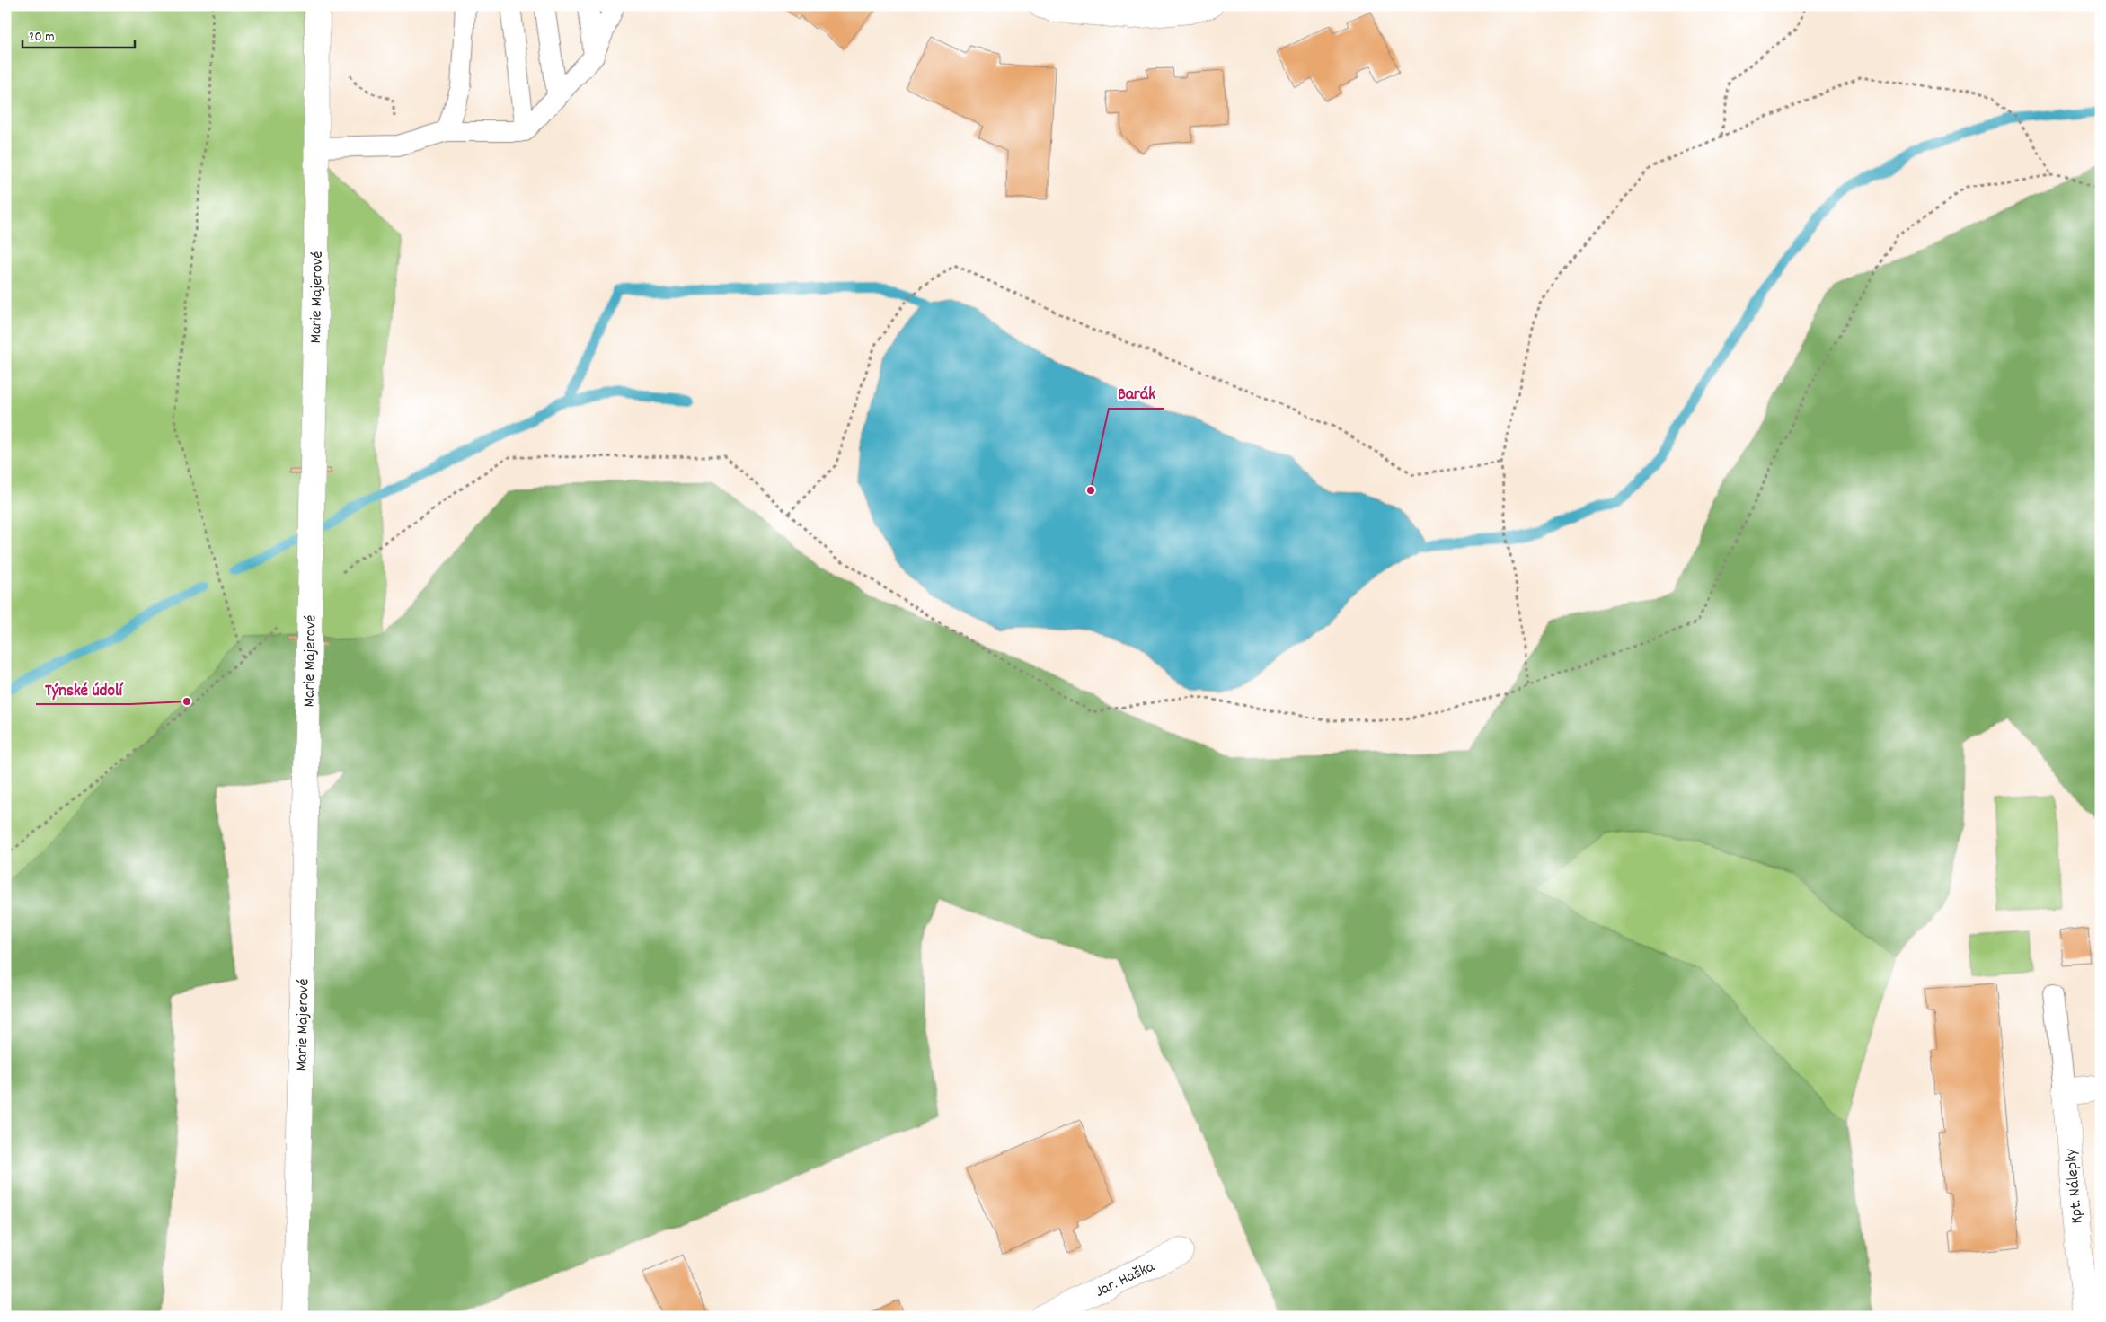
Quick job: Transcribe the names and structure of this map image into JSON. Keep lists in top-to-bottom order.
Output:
{
  "streets": {
    "street": ["Marie Majerové", "Kpt. Nálepky", "Jar. Haška"]
  },
  "places": ["Barák", "Týnské údolí"],
  "scale_bar": "20 m"
}
